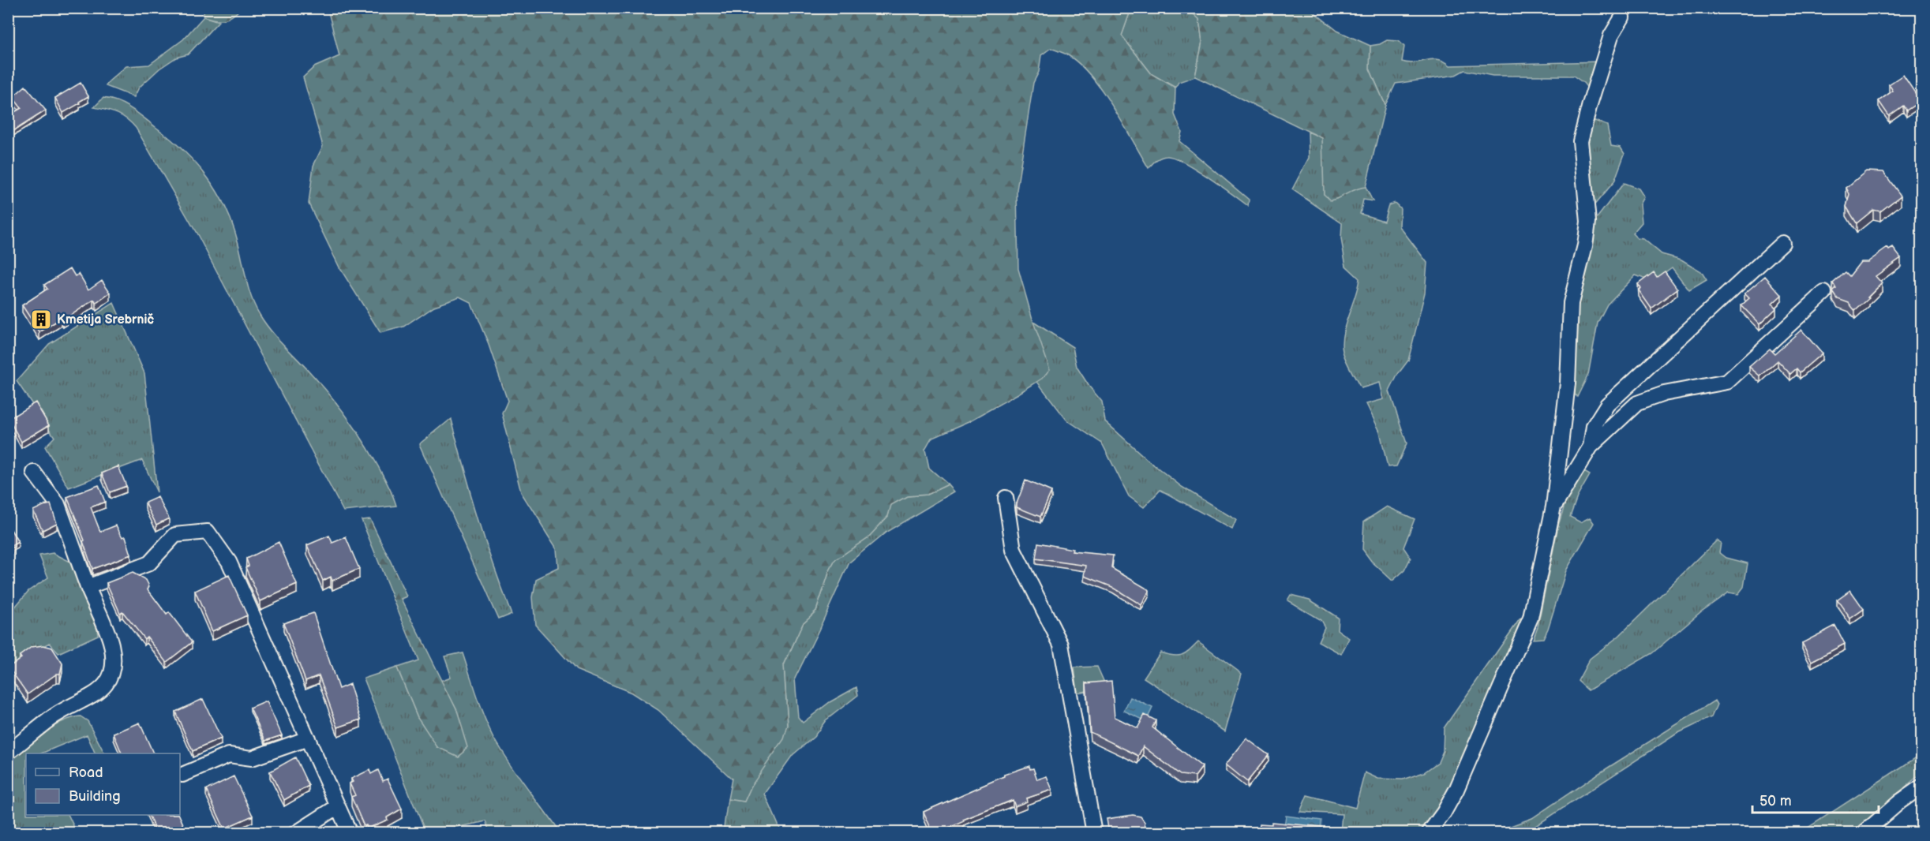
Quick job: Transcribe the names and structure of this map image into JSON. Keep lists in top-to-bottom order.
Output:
{
  "places": {
    "building": ["Kmetija Srebrnič"]
  },
  "legend": ["Road", "Building"],
  "scale_bar": "50 m"
}
